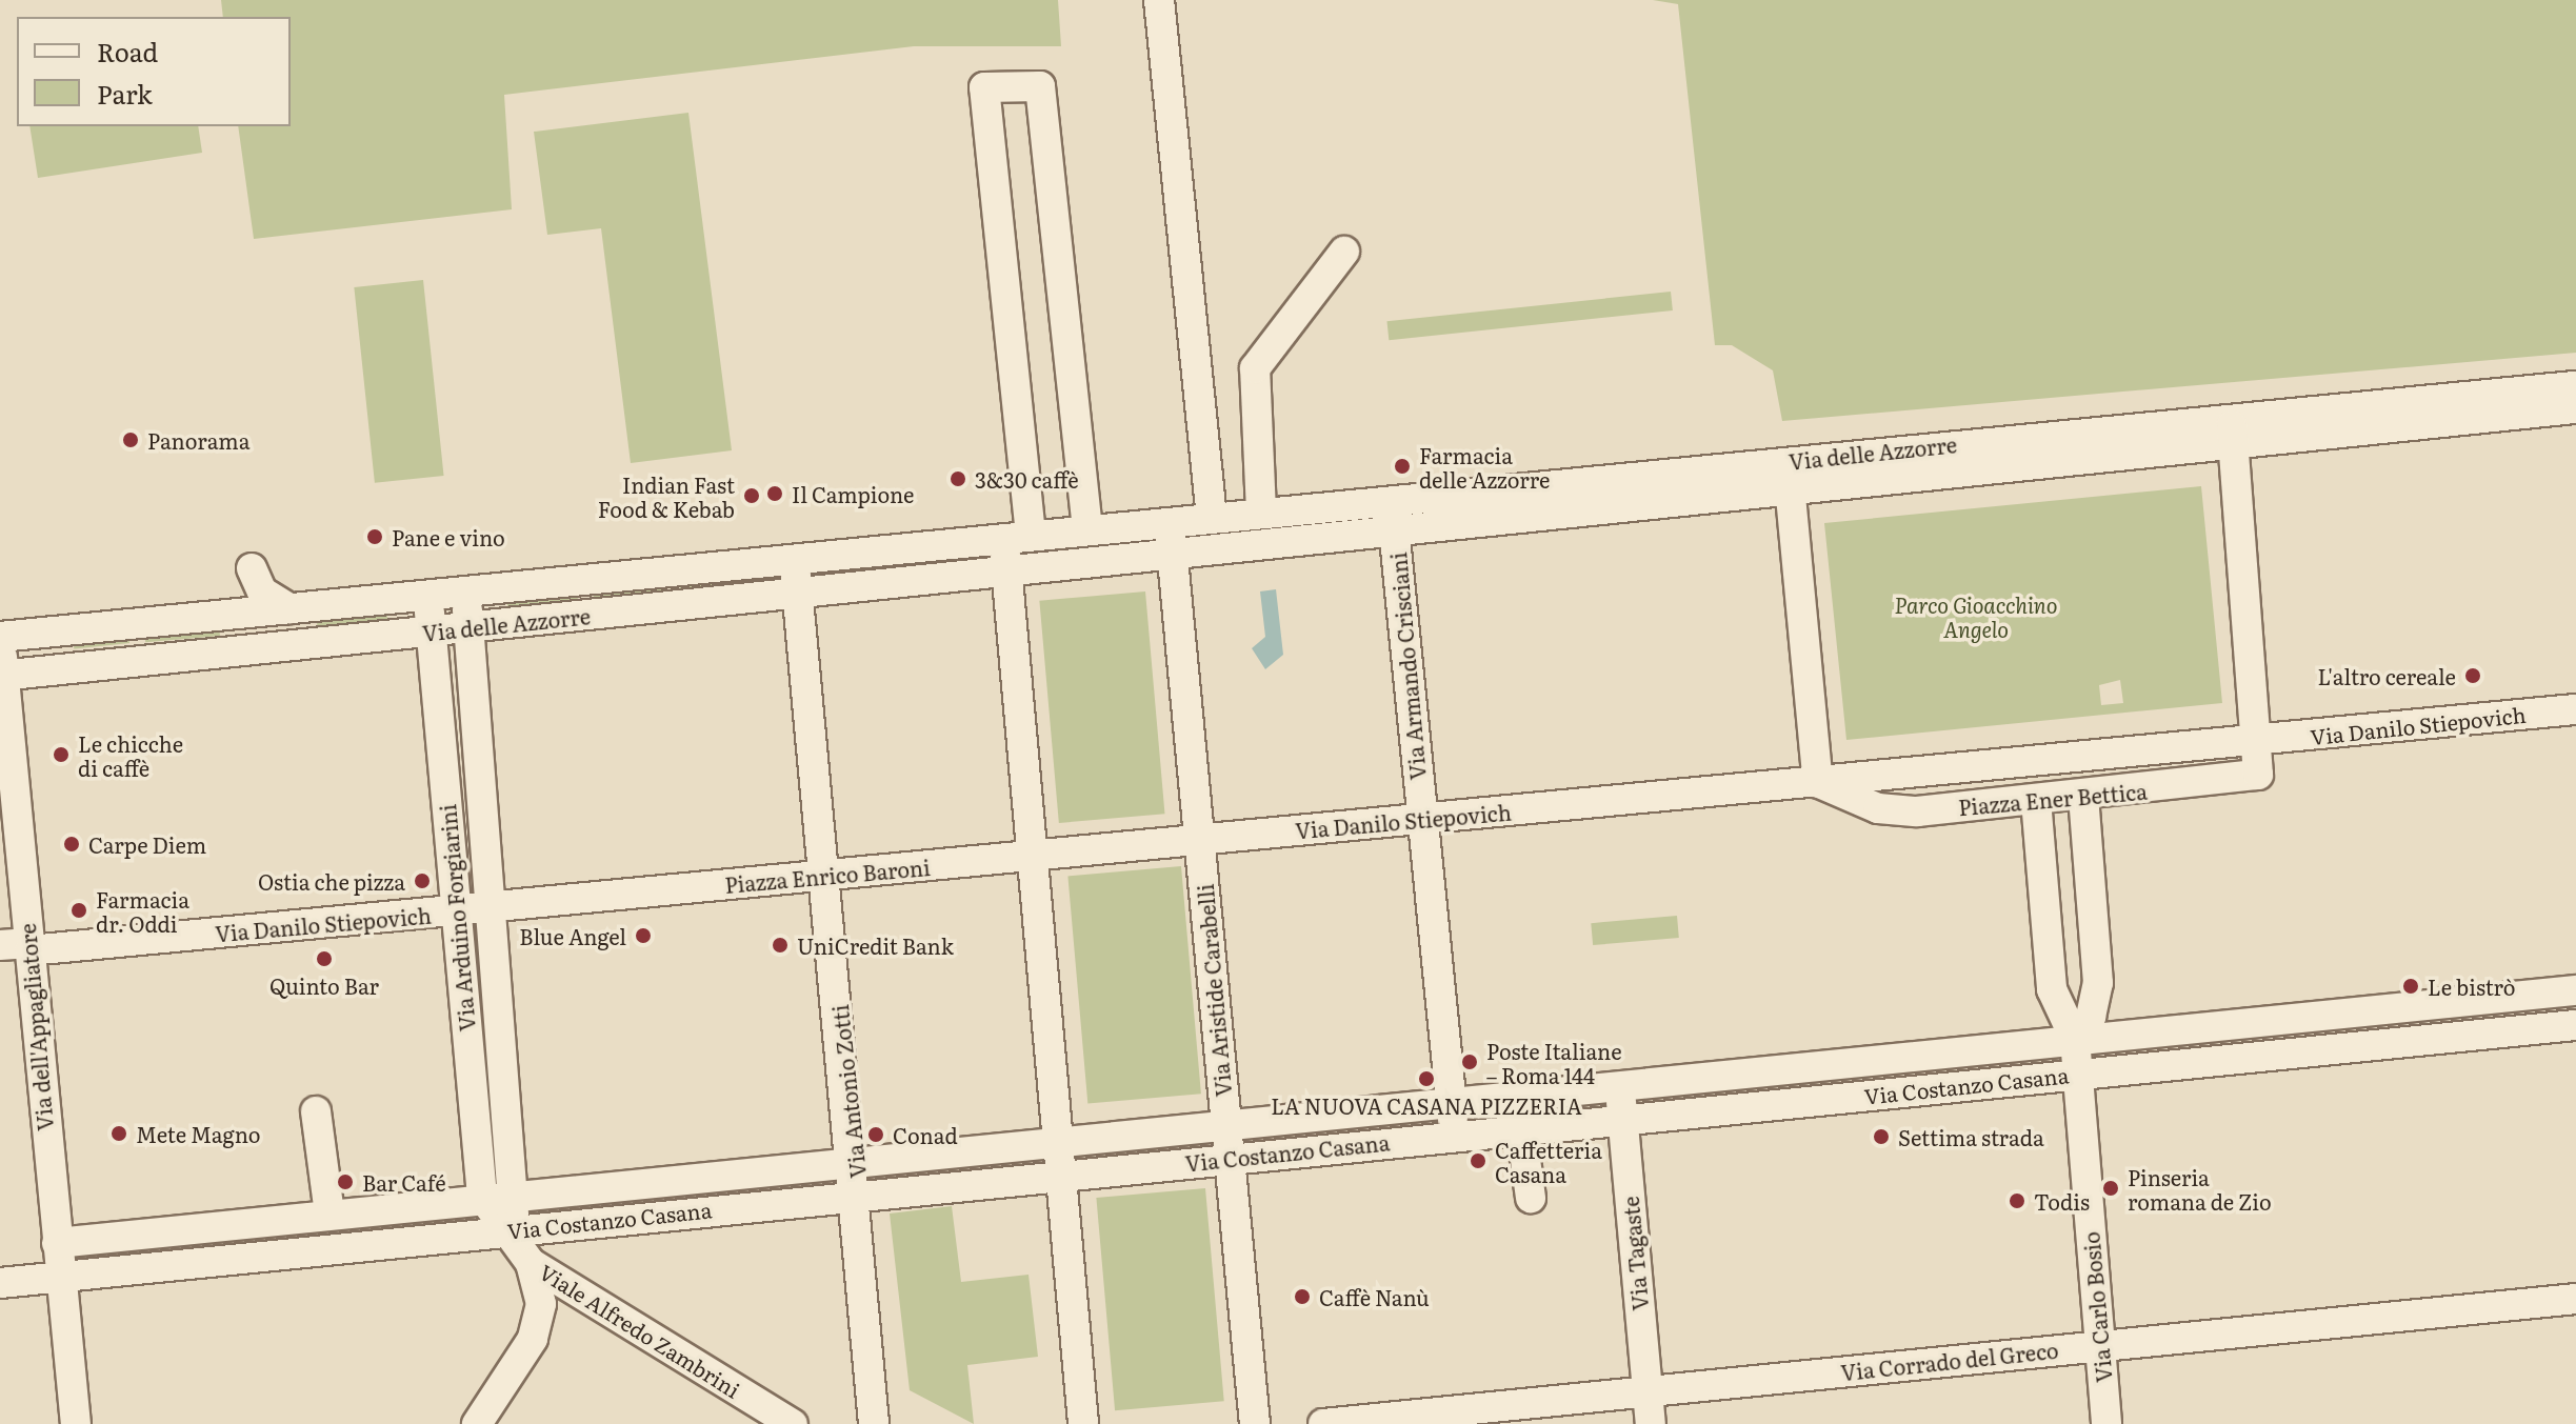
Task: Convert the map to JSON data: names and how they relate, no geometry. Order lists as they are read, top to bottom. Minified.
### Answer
{"streets":{"street":["Via delle Azzorre","Via Armando Crisciani","Via Danilo Stiepovich","Piazza Ener Bettica","Piazza Enrico Baroni","Via Arduino Forgiarini","Via Aristide Carabelli","Via dell'Appagliatore","Via Costanzo Casana","Via Antonio Zotti","Via Tagaste","Via Carlo Bosio","Viale Alfredo Zambrini","Via Corrado del Greco"]},"crossings":[["Via delle Azzorre","Via Armando Crisciani"],["Via delle Azzorre","Piazza Ener Bettica"],["Via delle Azzorre","Via Arduino Forgiarini"],["Via delle Azzorre","Via Aristide Carabelli"],["Via delle Azzorre","Via dell'Appagliatore"],["Via delle Azzorre","Via Antonio Zotti"],["Via Armando Crisciani","Via Danilo Stiepovich"],["Via Armando Crisciani","Via Costanzo Casana"],["Via Danilo Stiepovich","Piazza Ener Bettica"],["Via Danilo Stiepovich","Piazza Enrico Baroni"],["Via Danilo Stiepovich","Via Arduino Forgiarini"],["Via Danilo Stiepovich","Via Aristide Carabelli"],["Via Danilo Stiepovich","Via dell'Appagliatore"],["Piazza Ener Bettica","Via Carlo Bosio"],["Piazza Enrico Baroni","Via Antonio Zotti"],["Via Arduino Forgiarini","Via Costanzo Casana"],["Via Aristide Carabelli","Via Costanzo Casana"],["Via dell'Appagliatore","Via Costanzo Casana"],["Via Costanzo Casana","Via Antonio Zotti"],["Via Costanzo Casana","Via Tagaste"],["Via Costanzo Casana","Via Carlo Bosio"],["Via Tagaste","Via Corrado del Greco"],["Via Carlo Bosio","Via Corrado del Greco"]],"parks":["Parco Gioacchino Angelo"],"places":["Panorama","Farmacia delle Azzorre","3&30 caffè","Il Campione","Indian Fast Food & Kebab","Pane e vino","L'altro cereale","Le chicche di caffè","Carpe Diem","Ostia che pizza","Farmacia dr. Oddi","Blue Angel","UniCredit Bank","Quinto Bar","Le bistrò","Poste Italiane – Roma 144","LA NUOVA CASANA PIZZERIA","Mete Magno","Conad","Settima strada","Caffetteria Casana","Bar Café","Pinseria romana de Zio","Todis","Caffè Nanù"],"legend":["Road","Park"]}
